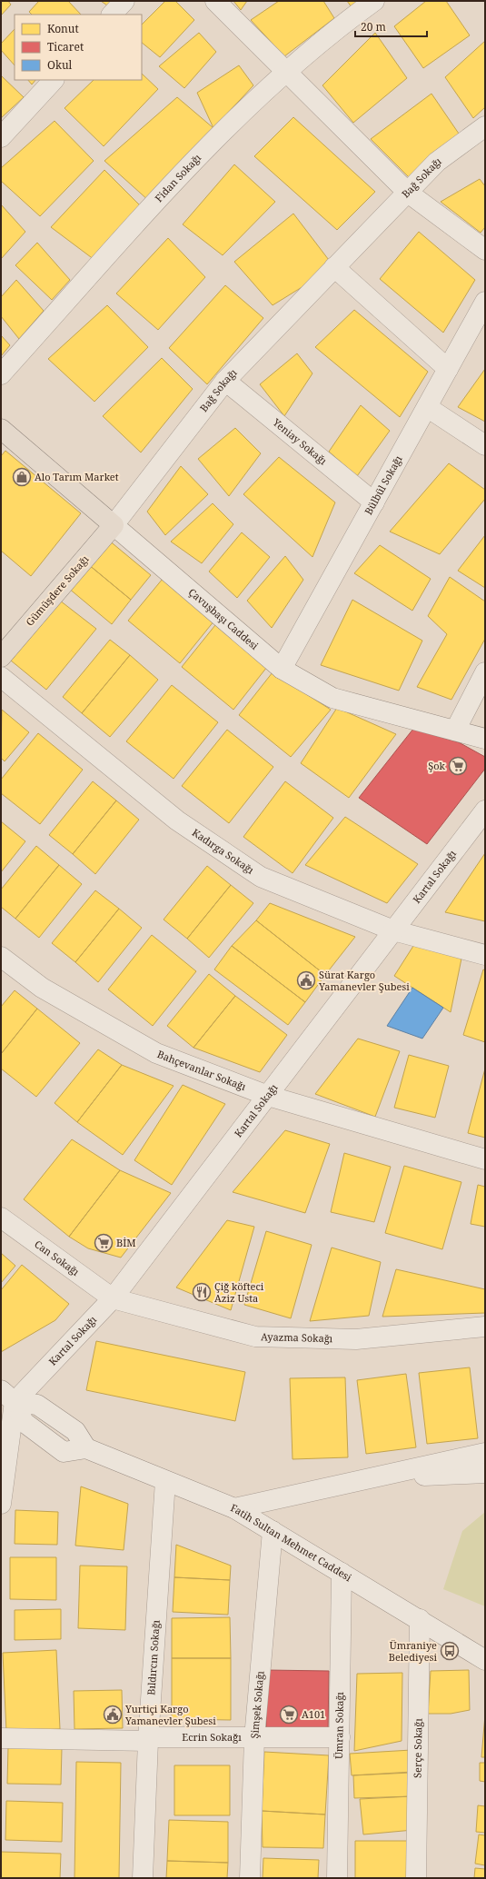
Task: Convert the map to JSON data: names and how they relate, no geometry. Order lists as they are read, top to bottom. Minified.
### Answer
{"streets":{"main road":["Gümüşdere Sokağı","Çavuşbaşı Caddesi"],"street":["Fidan Sokağı","Bağ Sokağı","Yeniay Sokağı","Bülbül Sokağı","Kadırga Sokağı","Kartal Sokağı","Bahçevanlar Sokağı","Can Sokağı","Ayazma Sokağı","Fatih Sultan Mehmet Caddesi","Bıldırcın Sokağı","Şimşek Sokağı","Ümran Sokağı","Ecrin Sokağı","Serçe Sokağı"]},"crossings":[["Bağ Sokağı","Yeniay Sokağı"],["Bağ Sokağı","Gümüşdere Sokağı"],["Bağ Sokağı","Çavuşbaşı Caddesi"],["Yeniay Sokağı","Bülbül Sokağı"],["Bülbül Sokağı","Çavuşbaşı Caddesi"],["Gümüşdere Sokağı","Çavuşbaşı Caddesi"],["Kadırga Sokağı","Kartal Sokağı"],["Kartal Sokağı","Bahçevanlar Sokağı"],["Kartal Sokağı","Can Sokağı"],["Kartal Sokağı","Ayazma Sokağı"],["Kartal Sokağı","Fatih Sultan Mehmet Caddesi"],["Can Sokağı","Ayazma Sokağı"],["Fatih Sultan Mehmet Caddesi","Bıldırcın Sokağı"],["Fatih Sultan Mehmet Caddesi","Şimşek Sokağı"],["Fatih Sultan Mehmet Caddesi","Ümran Sokağı"],["Fatih Sultan Mehmet Caddesi","Serçe Sokağı"],["Bıldırcın Sokağı","Ecrin Sokağı"],["Şimşek Sokağı","Ecrin Sokağı"],["Ümran Sokağı","Ecrin Sokağı"]],"places":{"shop":["Alo Tarım Market"],"supermarket":["Şok","BİM","A101"],"public building":["Sürat Kargo Yamanevler Şubesi","Yurtiçi Kargo Yamanevler Şubesi"],"restaurant":["Çiğ köfteci Aziz Usta"],"bus stop":["Ümraniye Belediyesi"]},"legend":["Konut","Ticaret","Okul"],"scale_bar":"20 m"}
